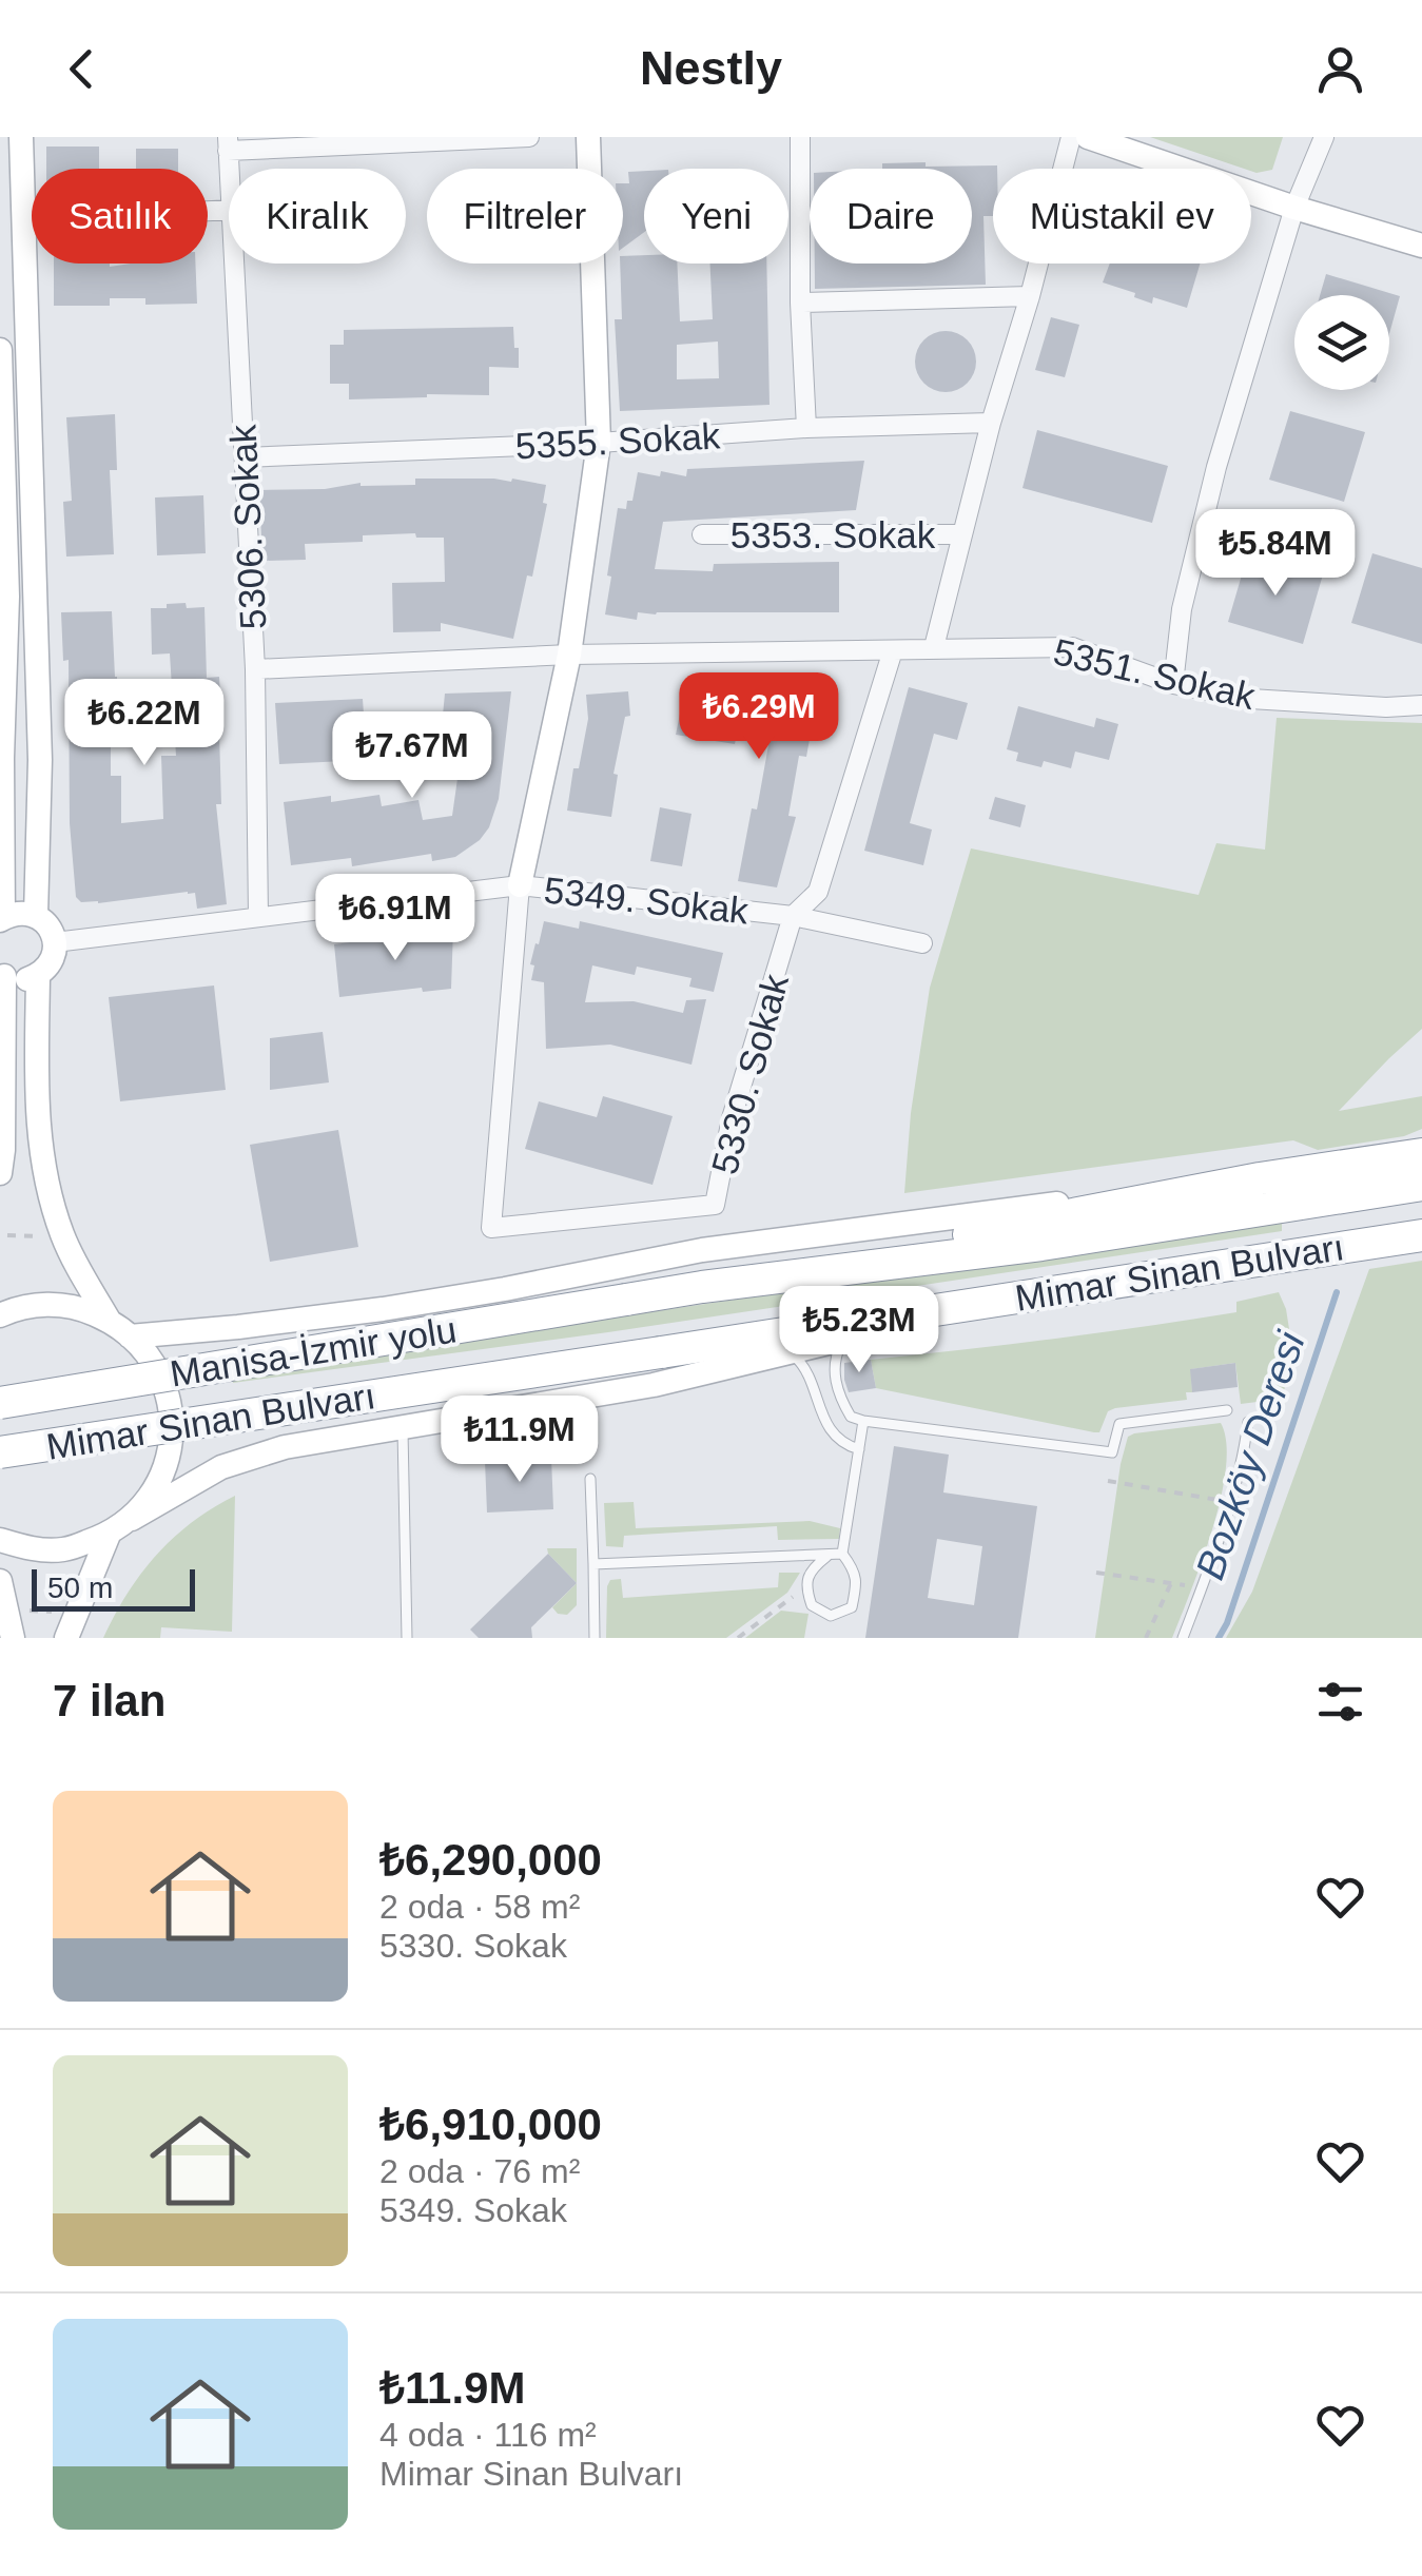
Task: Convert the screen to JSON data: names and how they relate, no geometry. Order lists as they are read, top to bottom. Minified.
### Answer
{"streets":{"highway":["Mimar Sinan Bulvarı","Manisa-İzmir yolu"],"street":["5355. Sokak","5306. Sokak","5353. Sokak","5351. Sokak","5349. Sokak","5330. Sokak"]},"crossings":[["5355. Sokak","5306. Sokak"],["5306. Sokak","5351. Sokak"],["5306. Sokak","5349. Sokak"],["5351. Sokak","5330. Sokak"],["5349. Sokak","5330. Sokak"],["Mimar Sinan Bulvarı","Manisa-İzmir yolu"]],"water":["Bozköy Deresi"],"scale_bar":"50 m","page":{"header":"Nestly","chip":["Satılık","Kiralık","Filtreler","Yeni","Daire","Müstakil ev"],"price":["₺5.84M","₺6.29M","₺6.22M","₺7.67M","₺6.91M","₺5.23M","₺11.9M"],"scale":"50 m","heading":"7 ilan","list":[{"name":"₺6,290,000","note":"2 oda · 58 m² · 5330. Sokak"},{"name":"₺6,910,000","note":"2 oda · 76 m² · 5349. Sokak"},{"name":"₺11.9M","note":"4 oda · 116 m² · Mimar Sinan Bulvarı"}]}}
